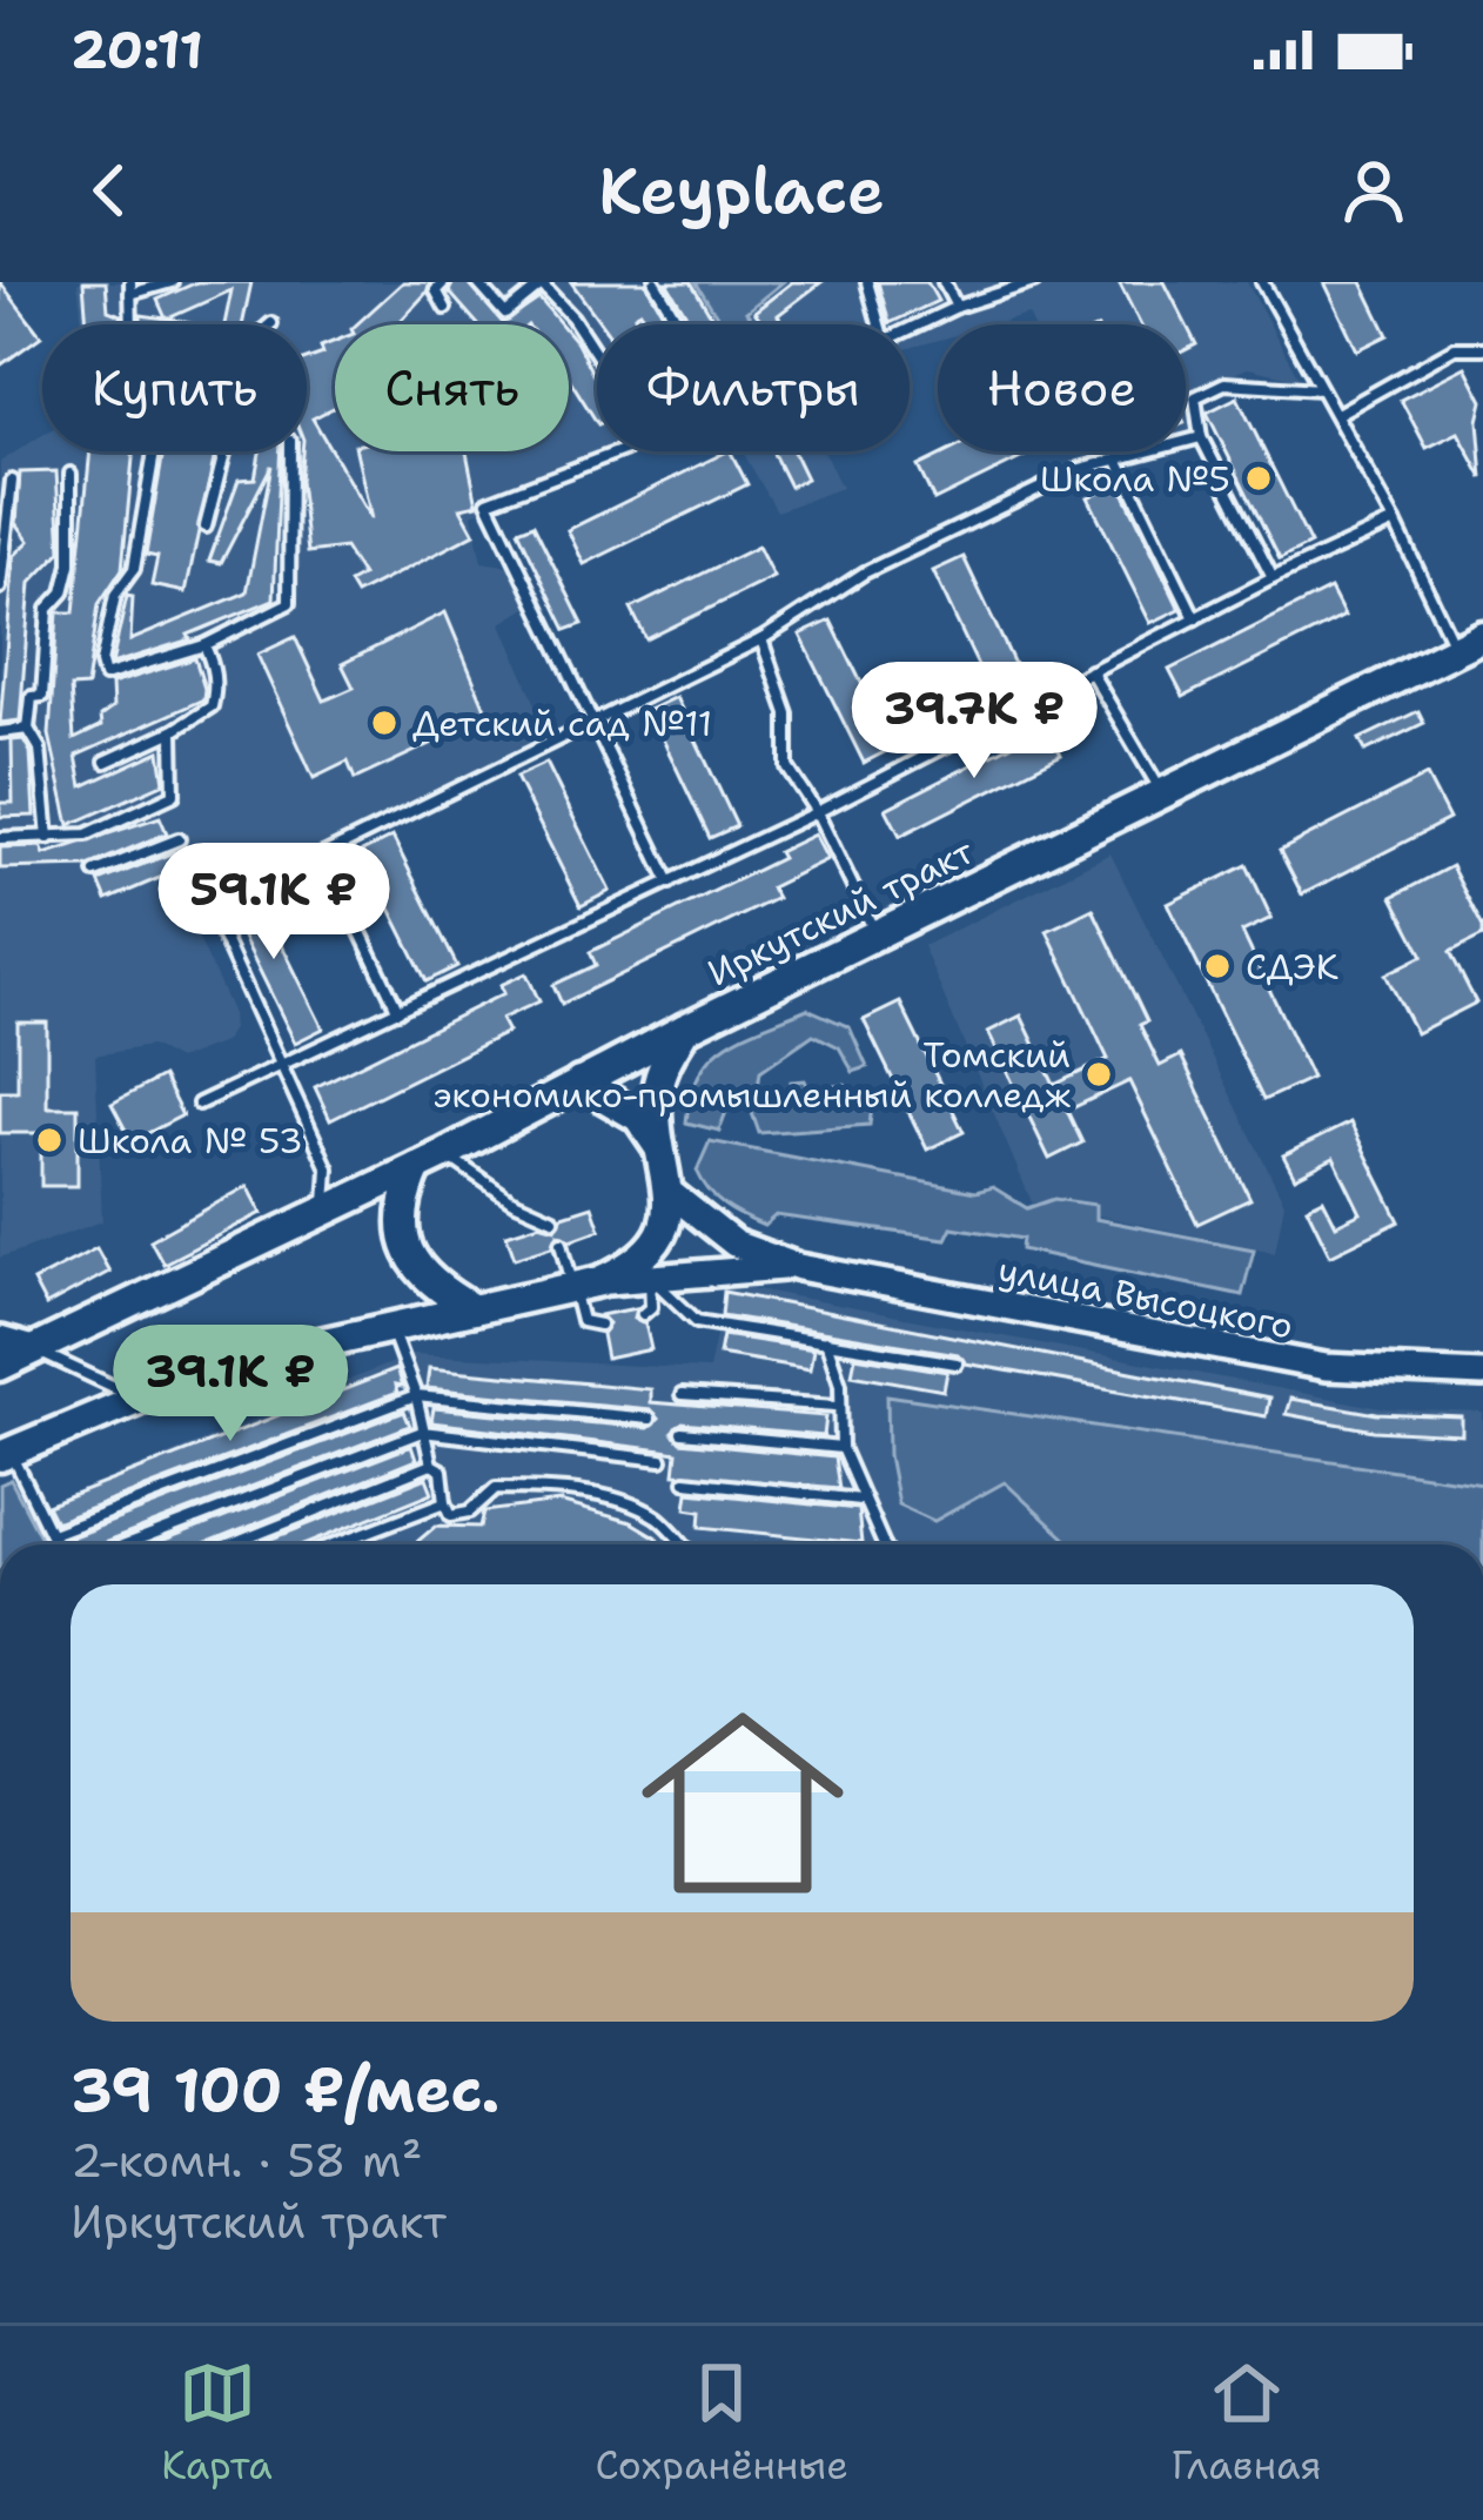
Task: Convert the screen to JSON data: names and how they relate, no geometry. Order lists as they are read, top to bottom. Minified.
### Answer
{"streets":{"main road":["Иркутский тракт","улица Высоцкого"]},"crossings":[["Иркутский тракт","улица Высоцкого"]],"places":["Школа №5","Детский сад №11","СДЭК","Томский экономико-промышленный колледж","Школа № 53"],"page":{"status":"20:11","header":"Keyplace","chip":["Купить","Снять","Фильтры","Новое"],"price":["39.7K ₽","59.1K ₽","39.1K ₽"],"list":[{"name":"39 100 ₽/мес.","note":"2-комн. · 58 m² · Иркутский тракт"}],"tabs":["Карта","Сохранённые","Главная"]}}
